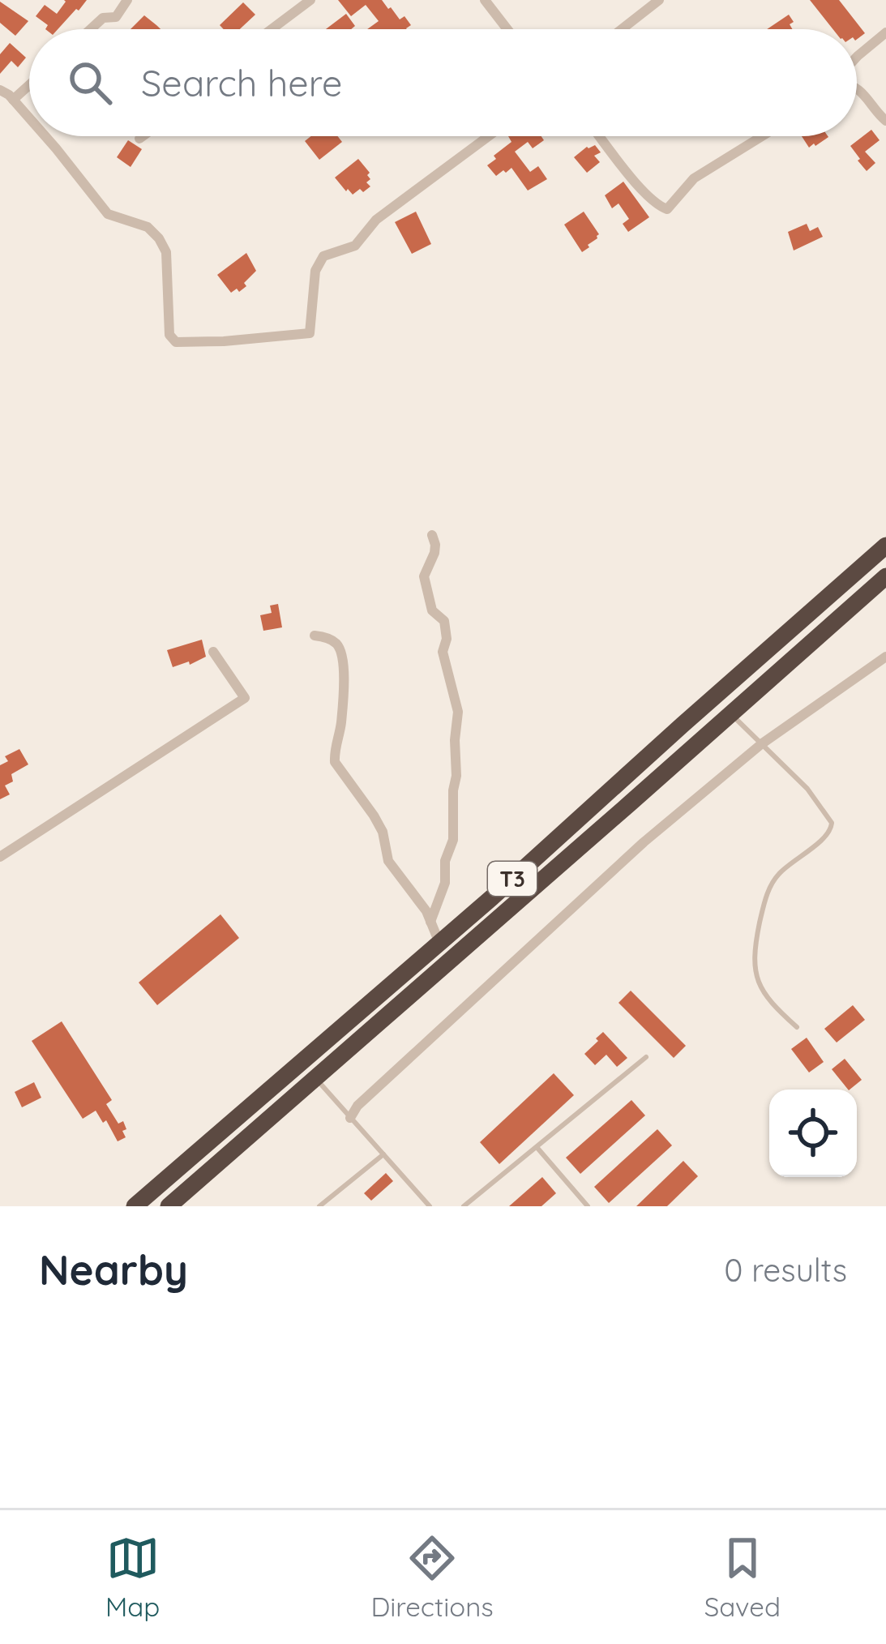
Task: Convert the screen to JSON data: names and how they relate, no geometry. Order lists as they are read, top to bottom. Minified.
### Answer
{"streets":{"highway":["T3"]},"page":{"search":"Search here","heading":["Nearby","0 results"],"nav":["Map","Directions","Saved"]}}
